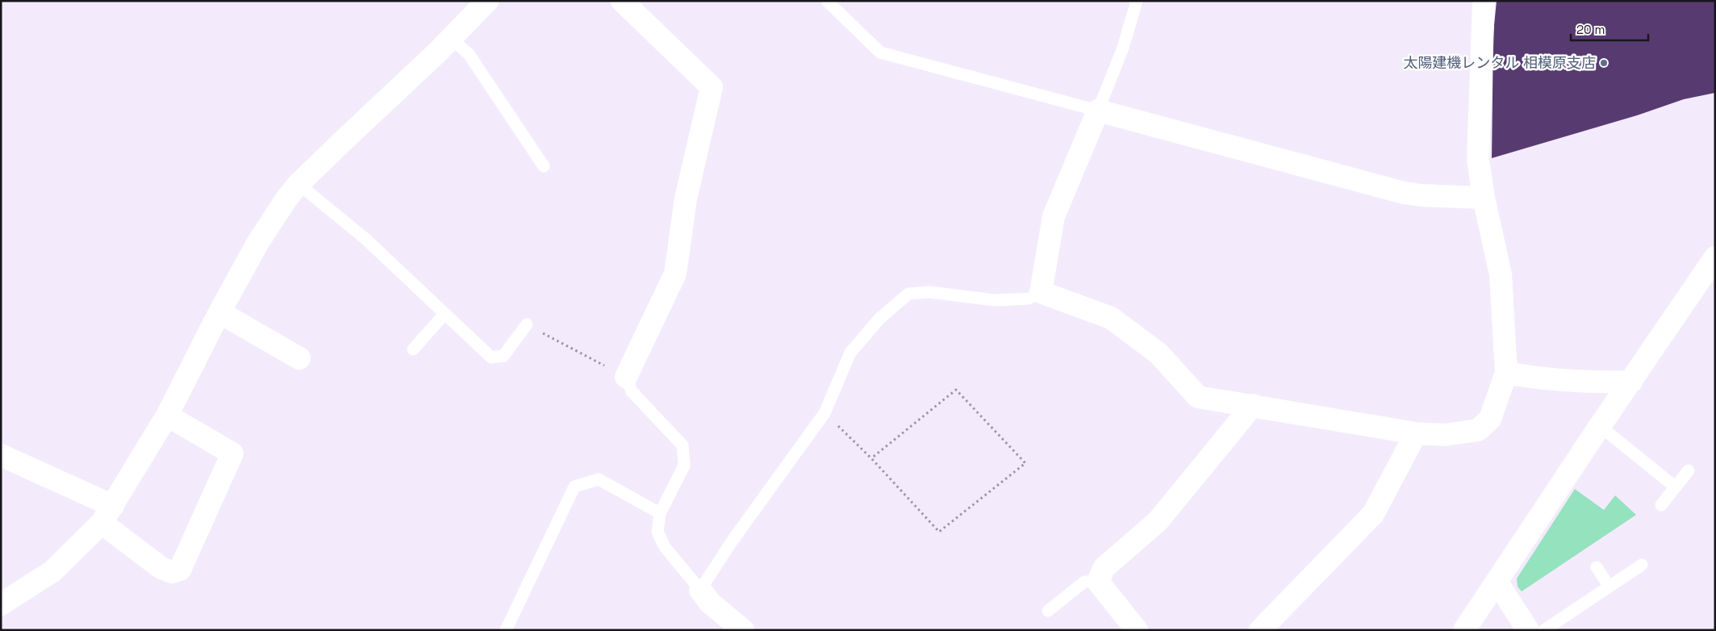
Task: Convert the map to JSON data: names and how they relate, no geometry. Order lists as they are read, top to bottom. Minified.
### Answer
{"places":["太陽建機レンタル 相模原支店"],"scale_bar":"20 m"}
